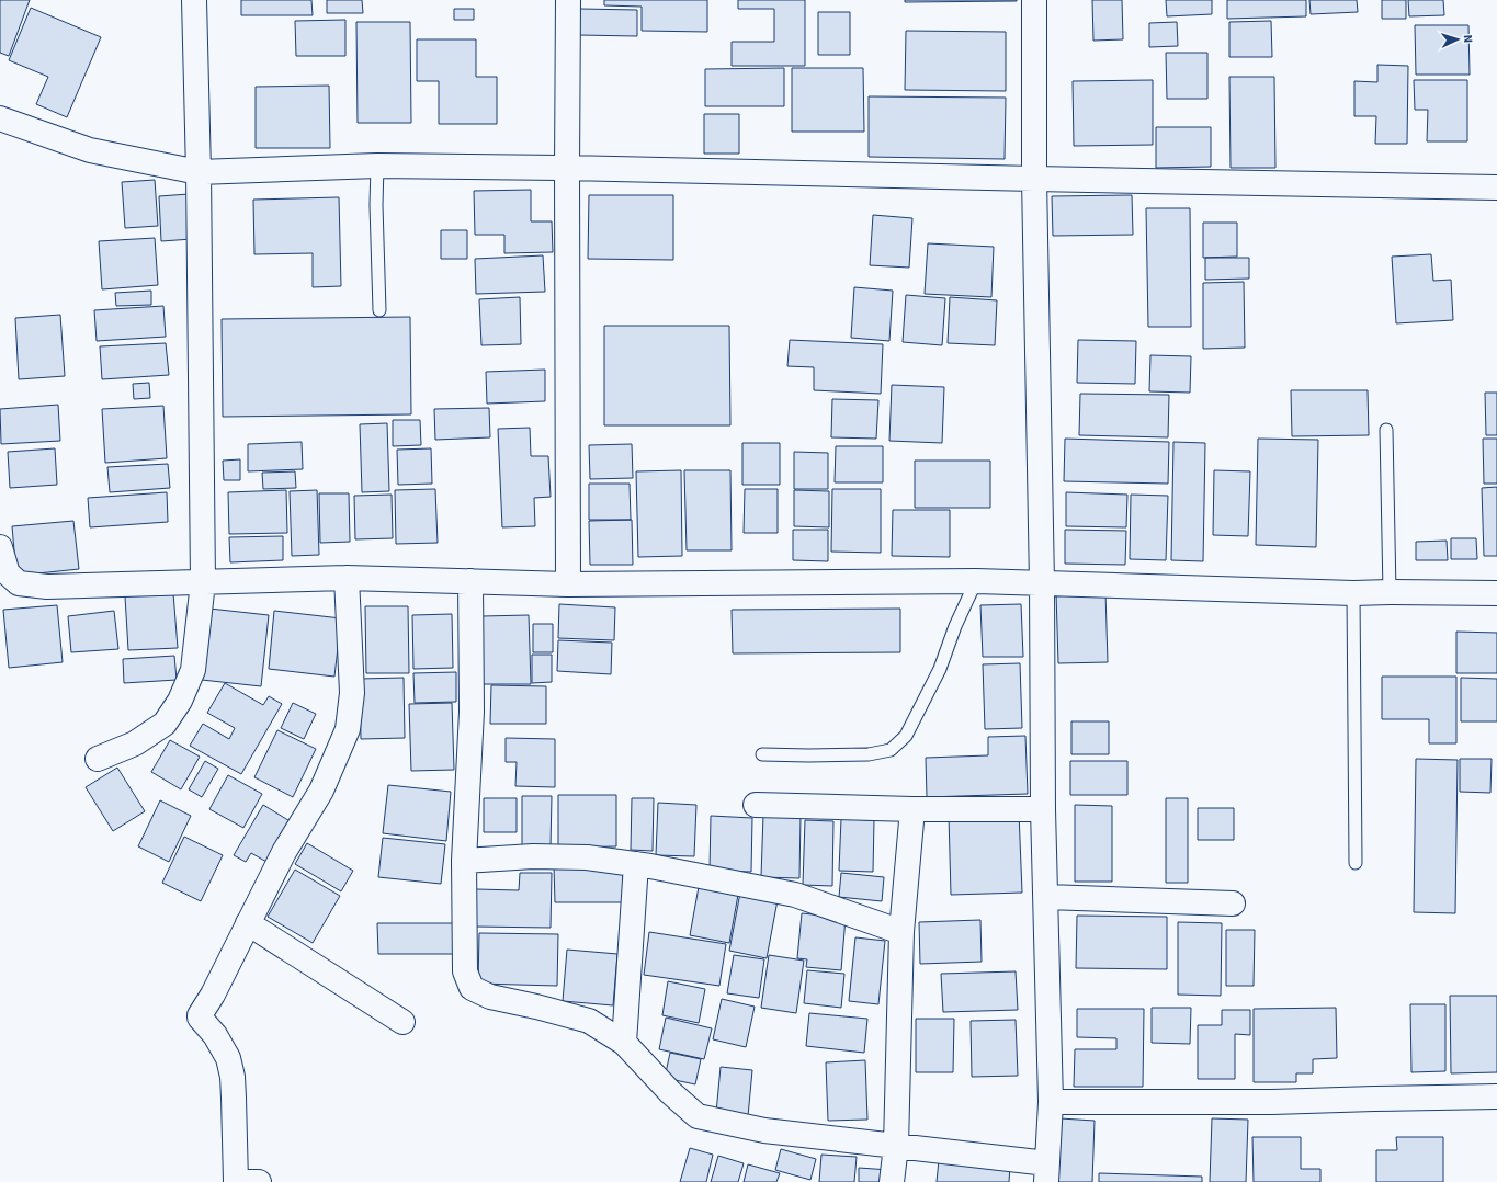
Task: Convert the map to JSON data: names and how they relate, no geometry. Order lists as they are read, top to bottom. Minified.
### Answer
{"north":"right"}
